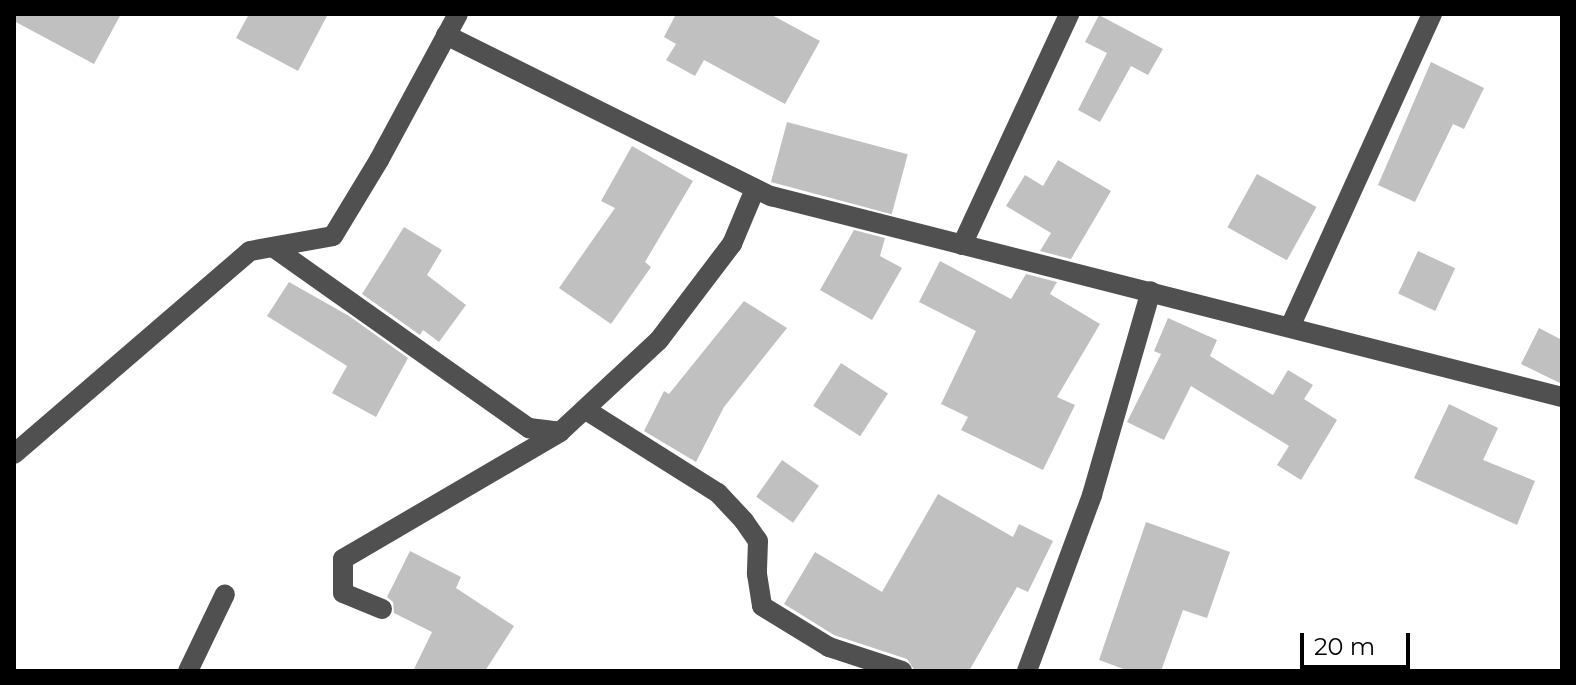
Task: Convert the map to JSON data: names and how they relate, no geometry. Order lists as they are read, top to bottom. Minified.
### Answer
{"scale_bar":"20 m"}
